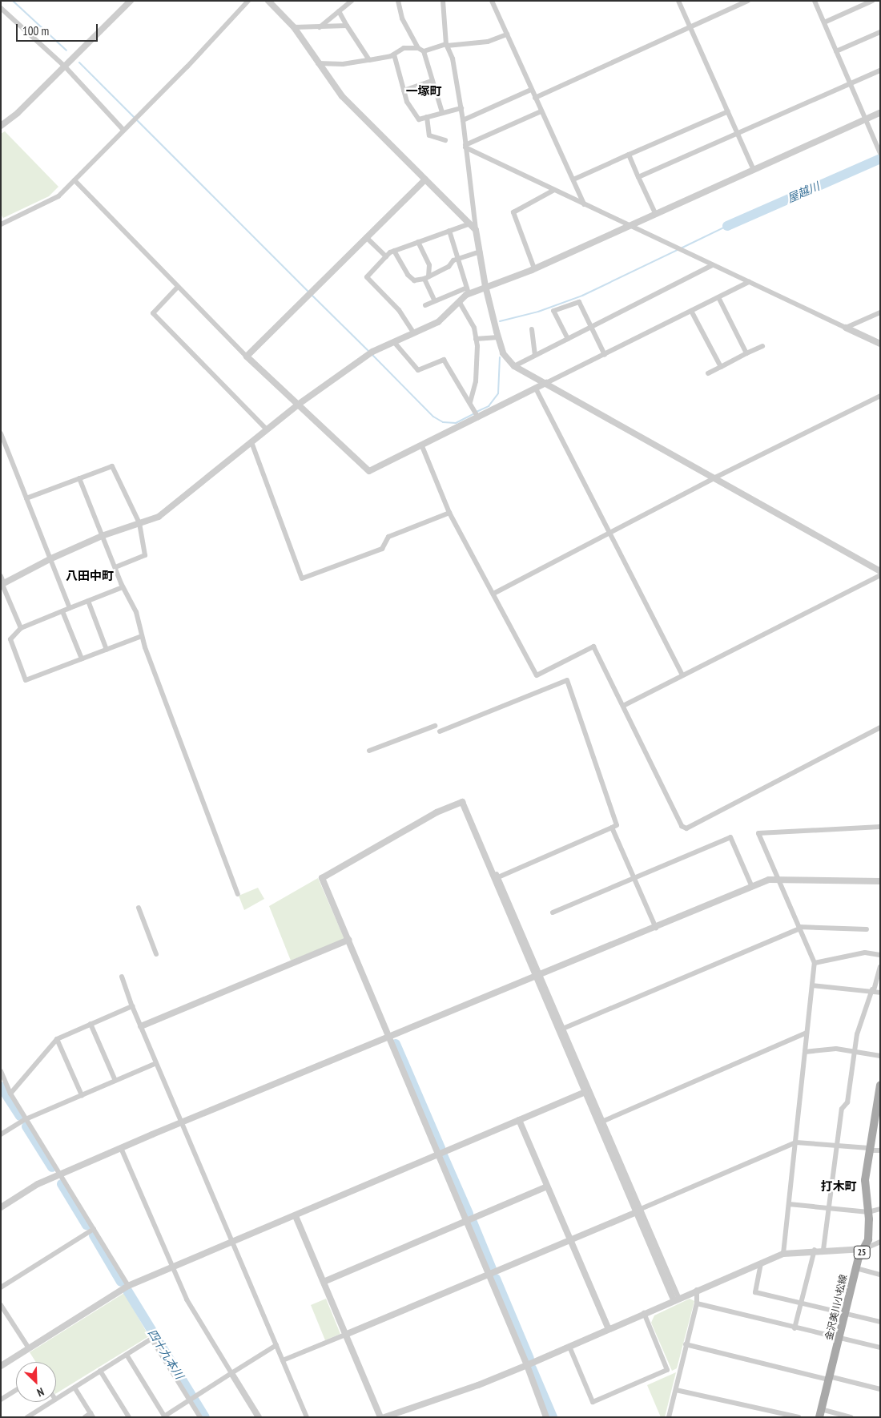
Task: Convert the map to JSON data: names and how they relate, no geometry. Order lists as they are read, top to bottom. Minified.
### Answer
{"streets":{"main road":["25","金沢美川小松線"]},"districts":["一塚町","八田中町","打木町"],"water":["屋越川","四十九本川"],"scale_bar":"100 m","north":"bottom right"}
